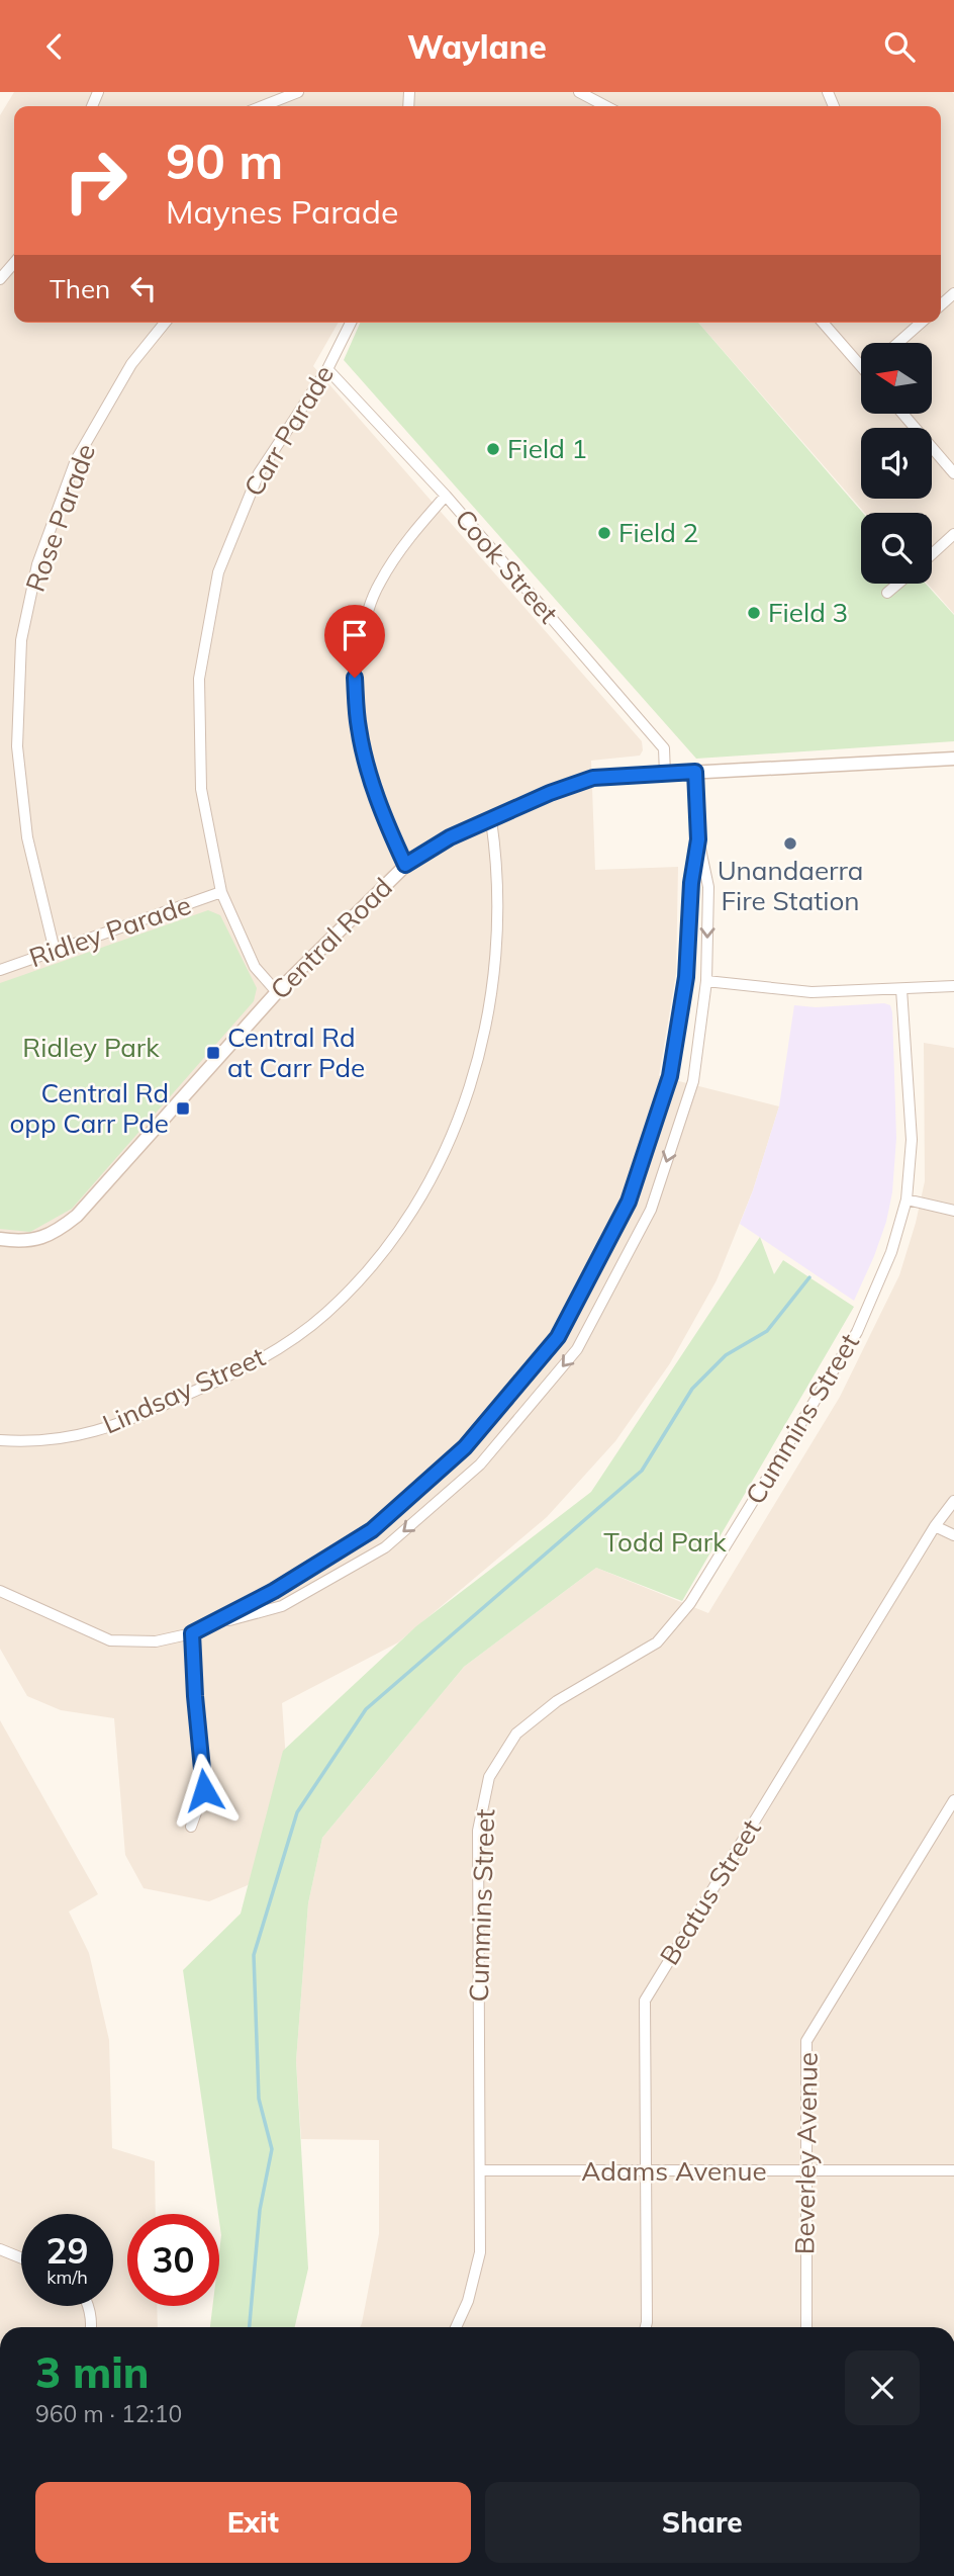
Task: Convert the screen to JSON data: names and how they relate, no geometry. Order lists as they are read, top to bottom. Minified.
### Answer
{"streets":{"main road":["Central Road"],"street":["Carr Parade","Rose Parade","Cook Street","Ridley Parade","Lindsay Street","Cummins Street","Beatus Street","Beverley Avenue","Adams Avenue"]},"crossings":[["Carr Parade","Cook Street"],["Carr Parade","Ridley Parade"],["Carr Parade","Central Road"],["Rose Parade","Ridley Parade"],["Cook Street","Central Road"],["Central Road","Lindsay Street"],["Cummins Street","Adams Avenue"],["Beatus Street","Adams Avenue"],["Beverley Avenue","Adams Avenue"]],"parks":["Ridley Park","Todd Park"],"places":{"other":["Field 1","Field 2","Field 3","Unandaerra Fire Station"],"transit":["Central Rd at Carr Pde","Central Rd opp Carr Pde"]},"north":"left","page":{"header":"Waylane","turn":["90 m","Maynes Parade"],"then":"Then","speed":"29 km/h","limit":"30","heading":["3 min","960 m · 12:10"],"buttons":["Exit","Share"]}}
